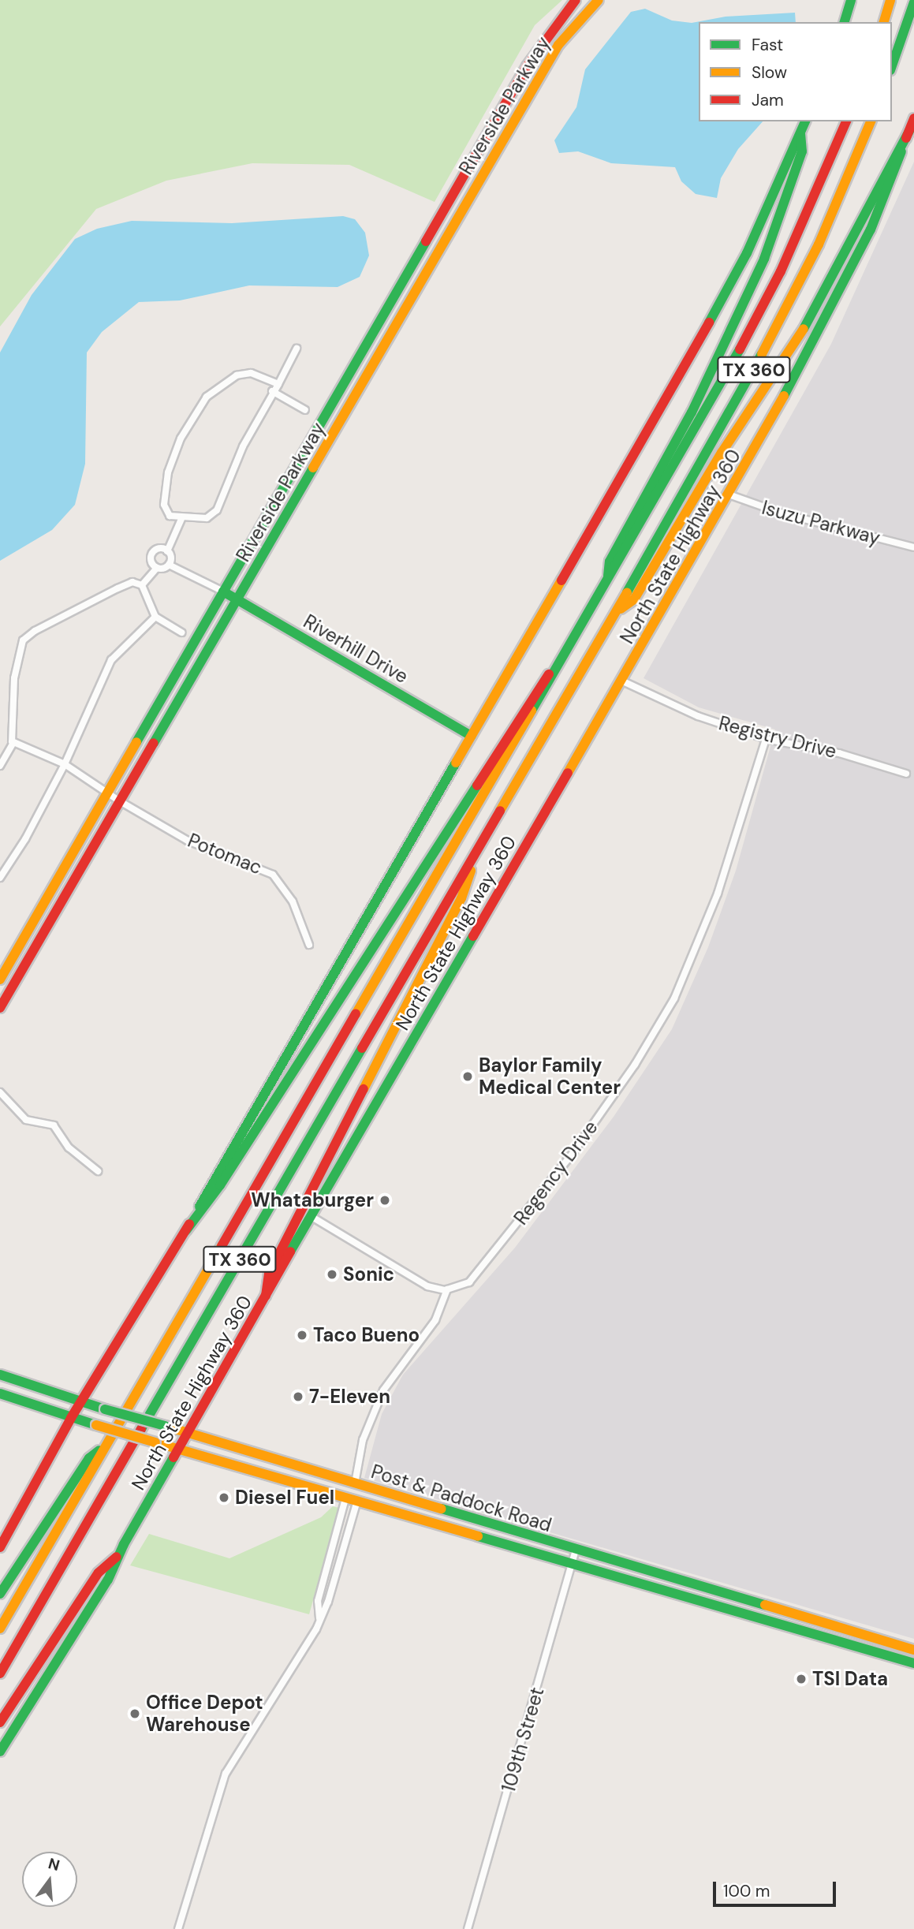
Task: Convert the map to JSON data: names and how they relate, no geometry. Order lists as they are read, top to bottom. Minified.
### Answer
{"streets":{"main road":["Riverside Parkway","TX 360","North State Highway 360","Riverhill Drive","Post & Paddock Road"],"street":["Isuzu Parkway","Registry Drive","Potomac","Regency Drive","109th Street"]},"crossings":[["Riverside Parkway","Riverhill Drive"],["Riverside Parkway","Potomac"],["Isuzu Parkway","North State Highway 360"],["North State Highway 360","Registry Drive"],["North State Highway 360","Post & Paddock Road"],["Registry Drive","Regency Drive"],["Post & Paddock Road","109th Street"]],"places":["Baylor Family Medical Center","Whataburger","Sonic","Taco Bueno","7-Eleven","Diesel Fuel","TSI Data","Office Depot Warehouse"],"legend":["Fast","Slow","Jam"],"scale_bar":"100 m","north":"top"}
